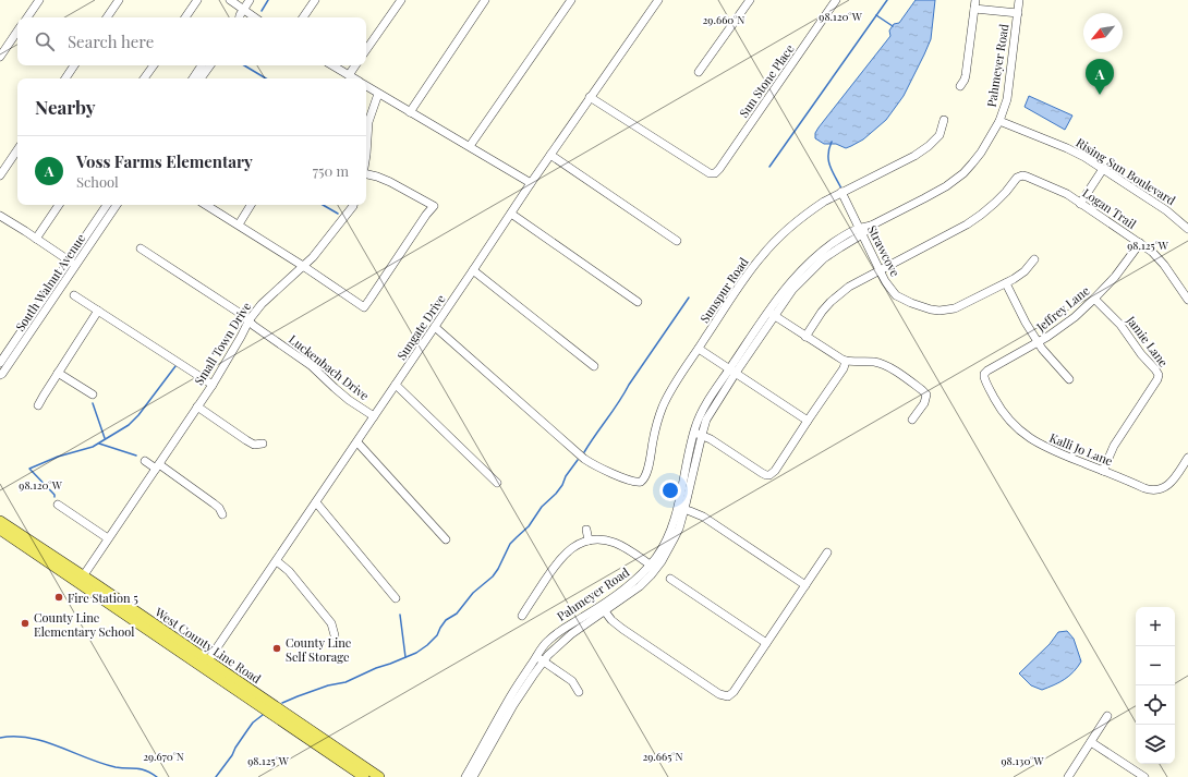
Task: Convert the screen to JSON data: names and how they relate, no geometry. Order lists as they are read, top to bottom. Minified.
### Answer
{"streets":{"main road":["West County Line Road"],"street":["Pahmeyer Road","Sun Stone Place","Rising Sun Boulevard","Logan Trail","Strawcove","South Walnut Avenue","Sunspur Road","Jeffrey Lane","Sungate Drive","Jamie Lane","Small Town Drive","Luckenbach Drive","Kalli Jo Lane"]},"crossings":[["Pahmeyer Road","Rising Sun Boulevard"],["Pahmeyer Road","Strawcove"],["Sun Stone Place","Sungate Drive"],["Logan Trail","Strawcove"],["Logan Trail","Jeffrey Lane"],["Strawcove","Sunspur Road"],["Sunspur Road","Sungate Drive"],["Jeffrey Lane","Jamie Lane"],["Jeffrey Lane","Kalli Jo Lane"],["Sungate Drive","Luckenbach Drive"],["Sungate Drive","West County Line Road"],["Jamie Lane","Kalli Jo Lane"],["Small Town Drive","Luckenbach Drive"],["Small Town Drive","West County Line Road"]],"places":["Fire Station 5","County Line Elementary School","County Line Self Storage"],"north":"bottom left","page":{"search":"Search here","pins":"A","heading":"Nearby","list":[{"mark":"A","name":"Voss Farms Elementary","note":"School","value":"750 m"}],"map_buttons":["+","−"]},"coordinates":["98.120°W","29.660°N","98.125°W","29.670°N","29.665°N","98.130°W"]}
